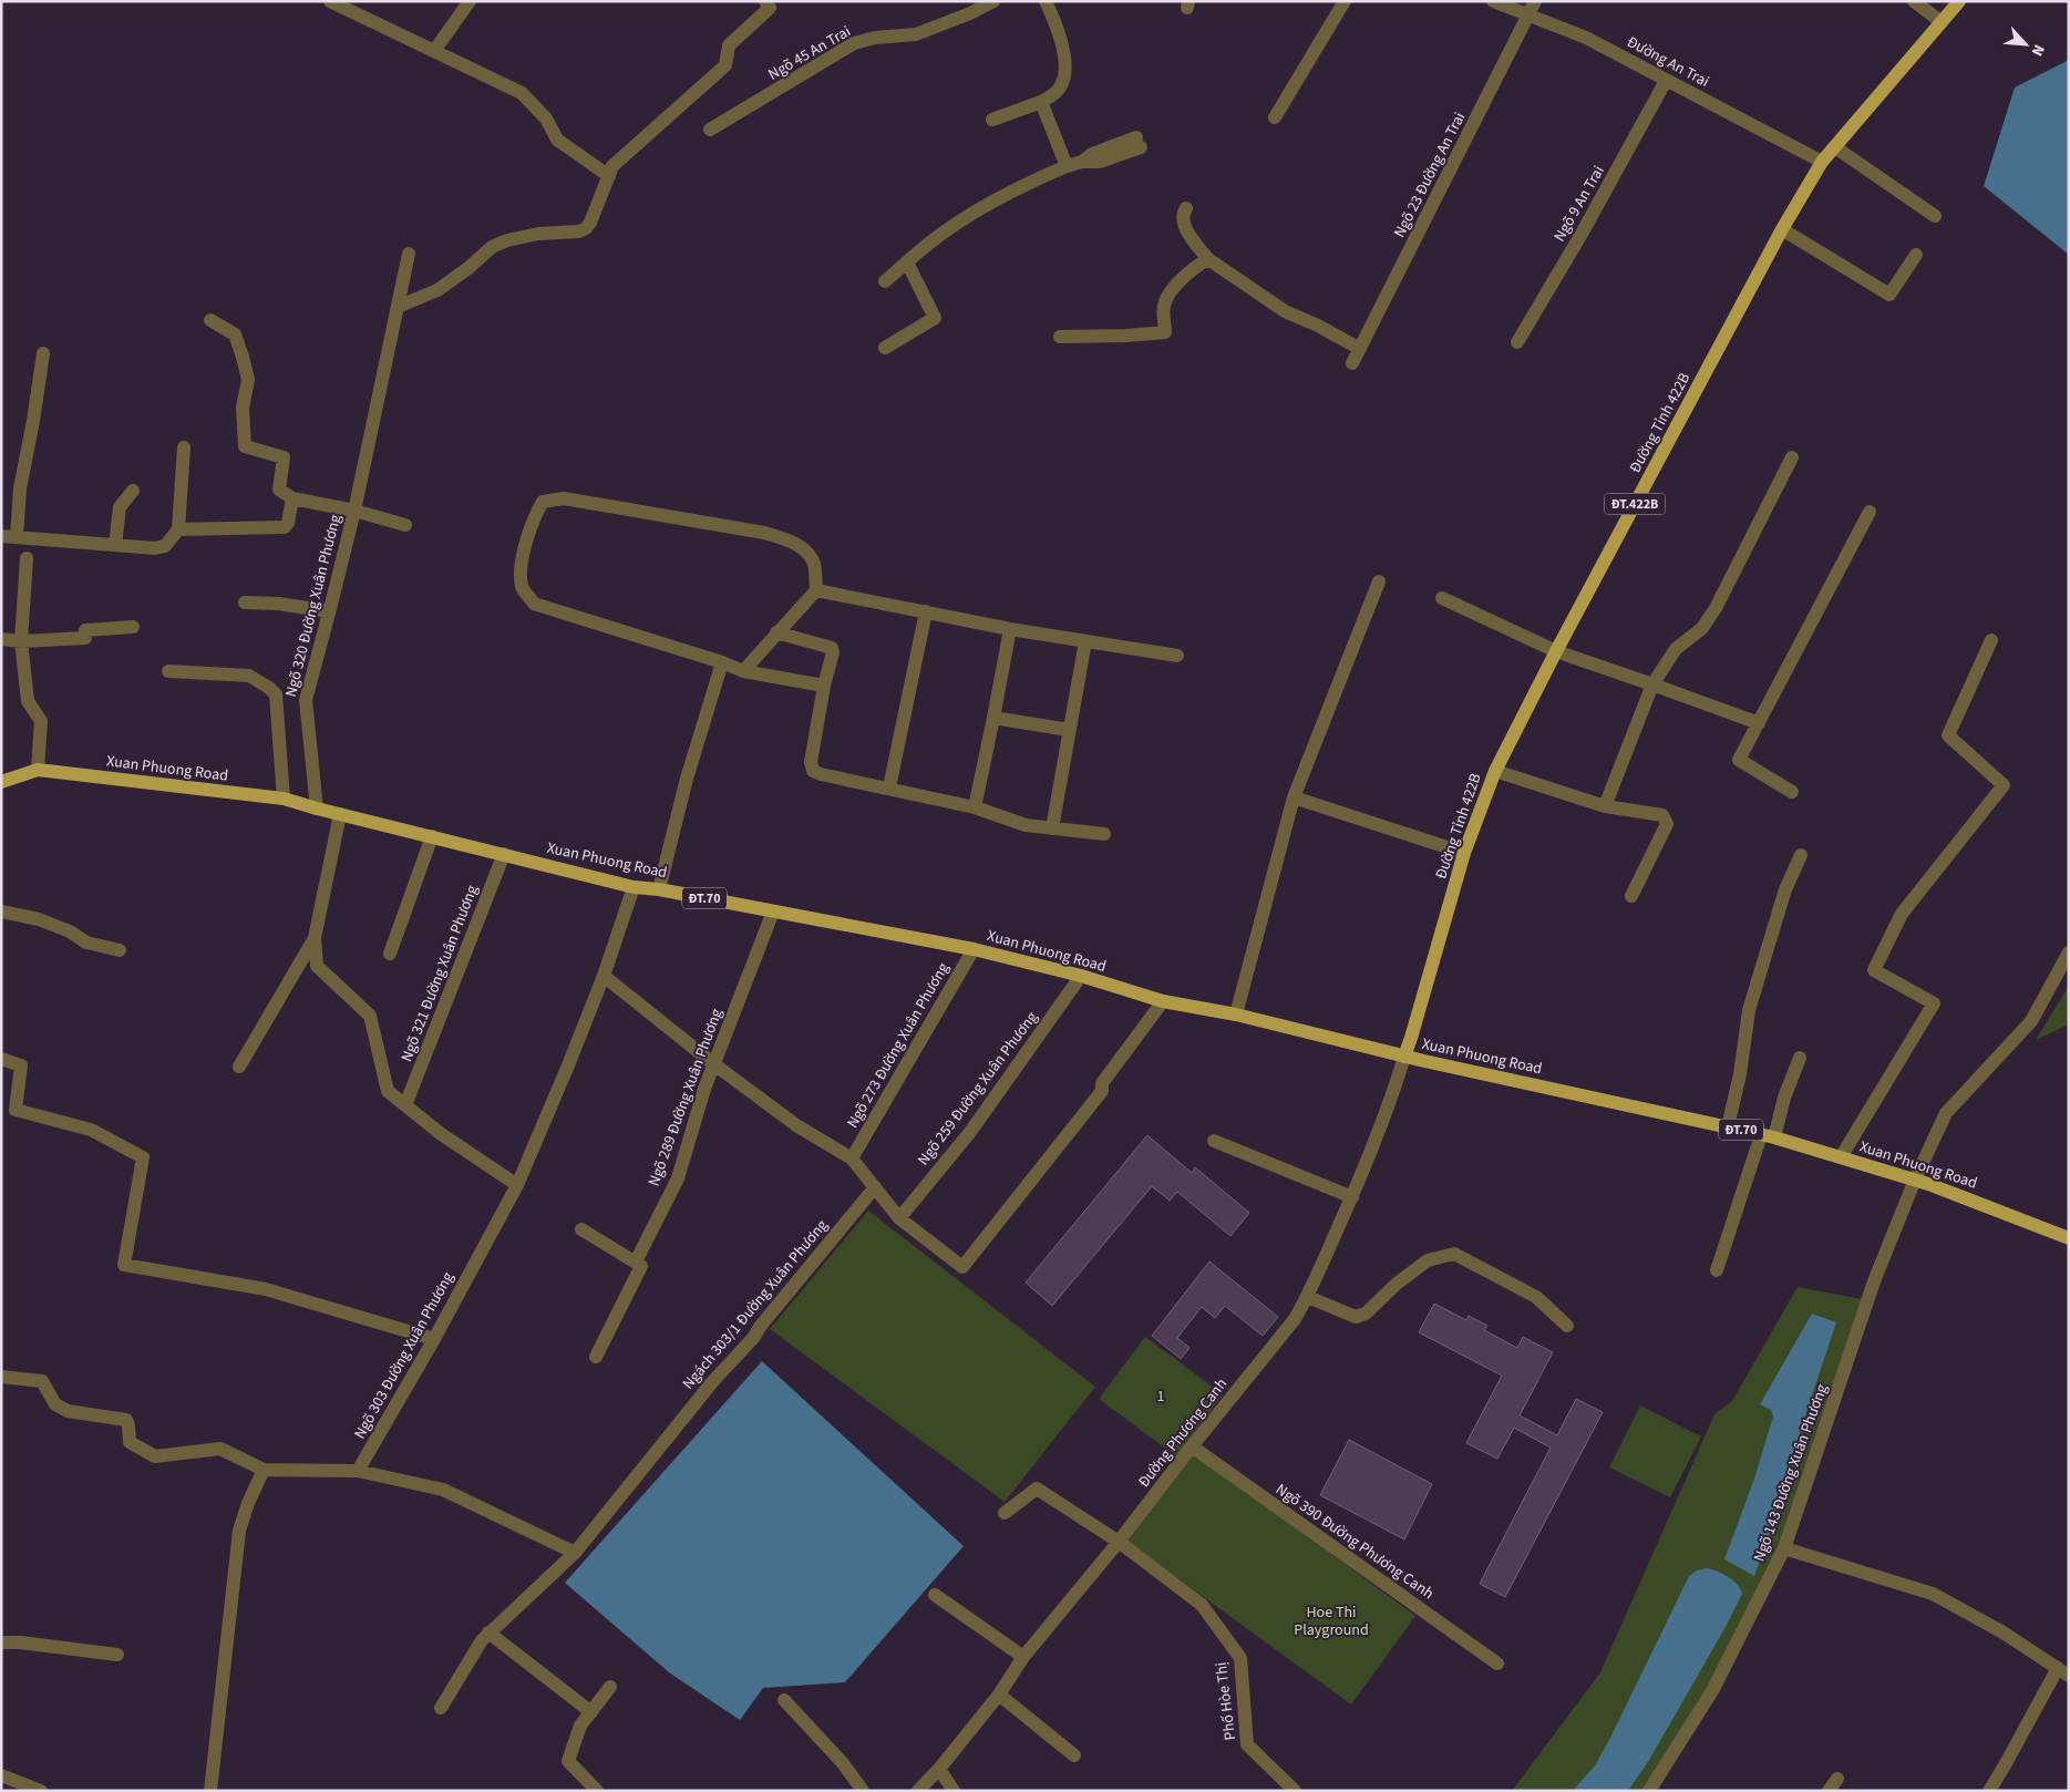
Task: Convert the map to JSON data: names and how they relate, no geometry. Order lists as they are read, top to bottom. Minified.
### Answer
{"streets":{"main road":["Đường Tỉnh 422B","ĐT.422B","Xuan Phuong Road","ĐT.70"],"street":["Ngõ 45 An Trai","Đường An Trai","Ngõ 23 Đường An Trai","Ngõ 9 An Trai","Ngõ 320 Đường Xuân Phương","Ngõ 321 Đường Xuân Phương","Ngõ 273 Đường Xuân Phương","Ngõ 259 Đường Xuân Phương","Ngõ 289 Đường Xuân Phương","Ngách 303/1 Đường Xuân Phương","Ngõ 303 Đường Xuân Phương","Đường Phương Canh","Ngõ 143 Đường Xuân Phương","Ngõ 390 Đường Phương Canh","Phố Hòe Thị"]},"crossings":[["Đường An Trai","Ngõ 23 Đường An Trai"],["Đường An Trai","Ngõ 9 An Trai"],["Đường An Trai","Đường Tỉnh 422B"],["Đường Tỉnh 422B","Xuan Phuong Road"],["Đường Tỉnh 422B","Đường Phương Canh"],["Ngõ 320 Đường Xuân Phương","Xuan Phuong Road"],["Xuan Phuong Road","Ngõ 321 Đường Xuân Phương"],["Xuan Phuong Road","Ngõ 273 Đường Xuân Phương"],["Xuan Phuong Road","Ngõ 259 Đường Xuân Phương"],["Xuan Phuong Road","Ngõ 289 Đường Xuân Phương"],["Xuan Phuong Road","Ngõ 303 Đường Xuân Phương"],["Xuan Phuong Road","Đường Phương Canh"],["Xuan Phuong Road","Ngõ 143 Đường Xuân Phương"],["Đường Phương Canh","Ngõ 390 Đường Phương Canh"],["Đường Phương Canh","Phố Hòe Thị"]],"parks":["1","Hoe Thi Playground"],"north":"bottom right"}
